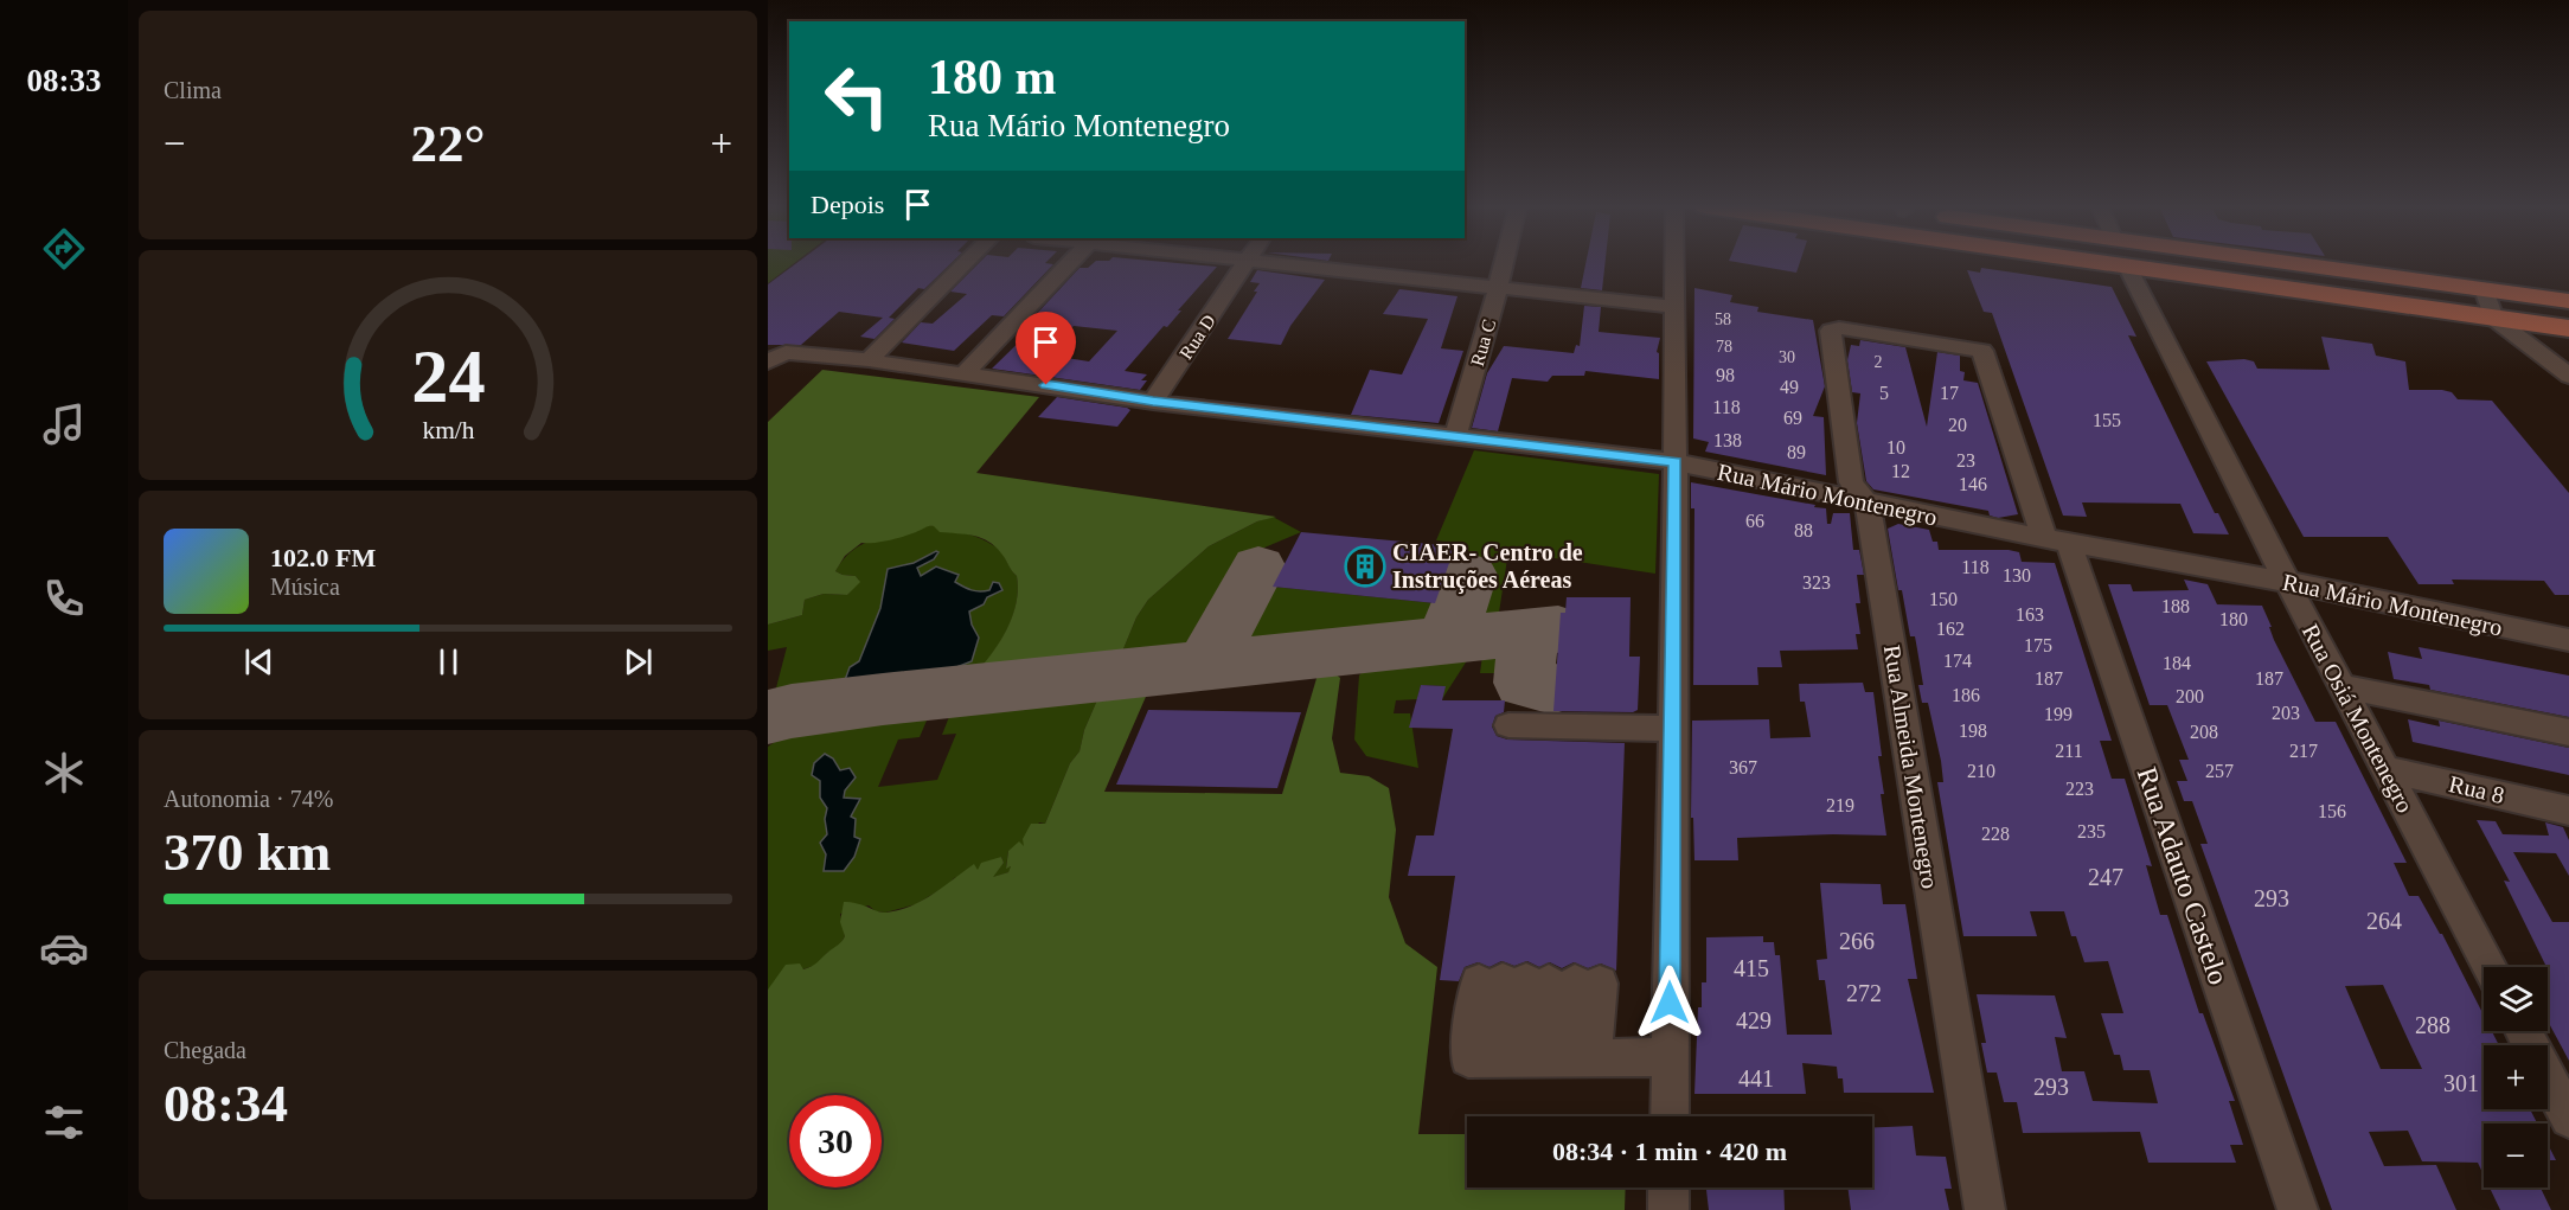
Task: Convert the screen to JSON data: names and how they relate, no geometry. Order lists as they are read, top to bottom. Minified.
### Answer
{"streets":{"street":["Rua D","Rua C","Rua Mário Montenegro","Rua Osiá Montenegro","Rua Almeida Montenegro","Rua 8","Rua Adauto Castelo"]},"crossings":[["Rua D","Rua Mário Montenegro"],["Rua C","Rua Mário Montenegro"],["Rua Mário Montenegro","Rua Osiá Montenegro"],["Rua Mário Montenegro","Rua Almeida Montenegro"],["Rua Mário Montenegro","Rua Adauto Castelo"],["Rua Osiá Montenegro","Rua 8"],["Rua Almeida Montenegro","Rua Adauto Castelo"]],"places":{"building":["CIAER- Centro de Instruções Aéreas"]},"house_numbers":["58","78","30","2","98","49","5","17","118","69","155","20","138","10","89","23","12","146","66","88","118","130","323","150","188","163","180","162","175","174","184","187","187","186","200","203","199","198","208","211","217","367","210","257","223","219","156","235","228","247","293","264","266","415","272","429","288","441","301","293"],"page":{"tabs":"08:33","tile":["Clima",["Autonomia · 74%","370 km"],["Chegada","08:34"]],"turn":["180 m","Rua Mário Montenegro"],"heat":["−","22°","+"],"then":"Depois","song":["102.0 FM","Música"],"map_buttons":["+","−"],"limit":"30","trip":"08:34 · 1 min · 420 m","gauge":["24","km/h"]}}
